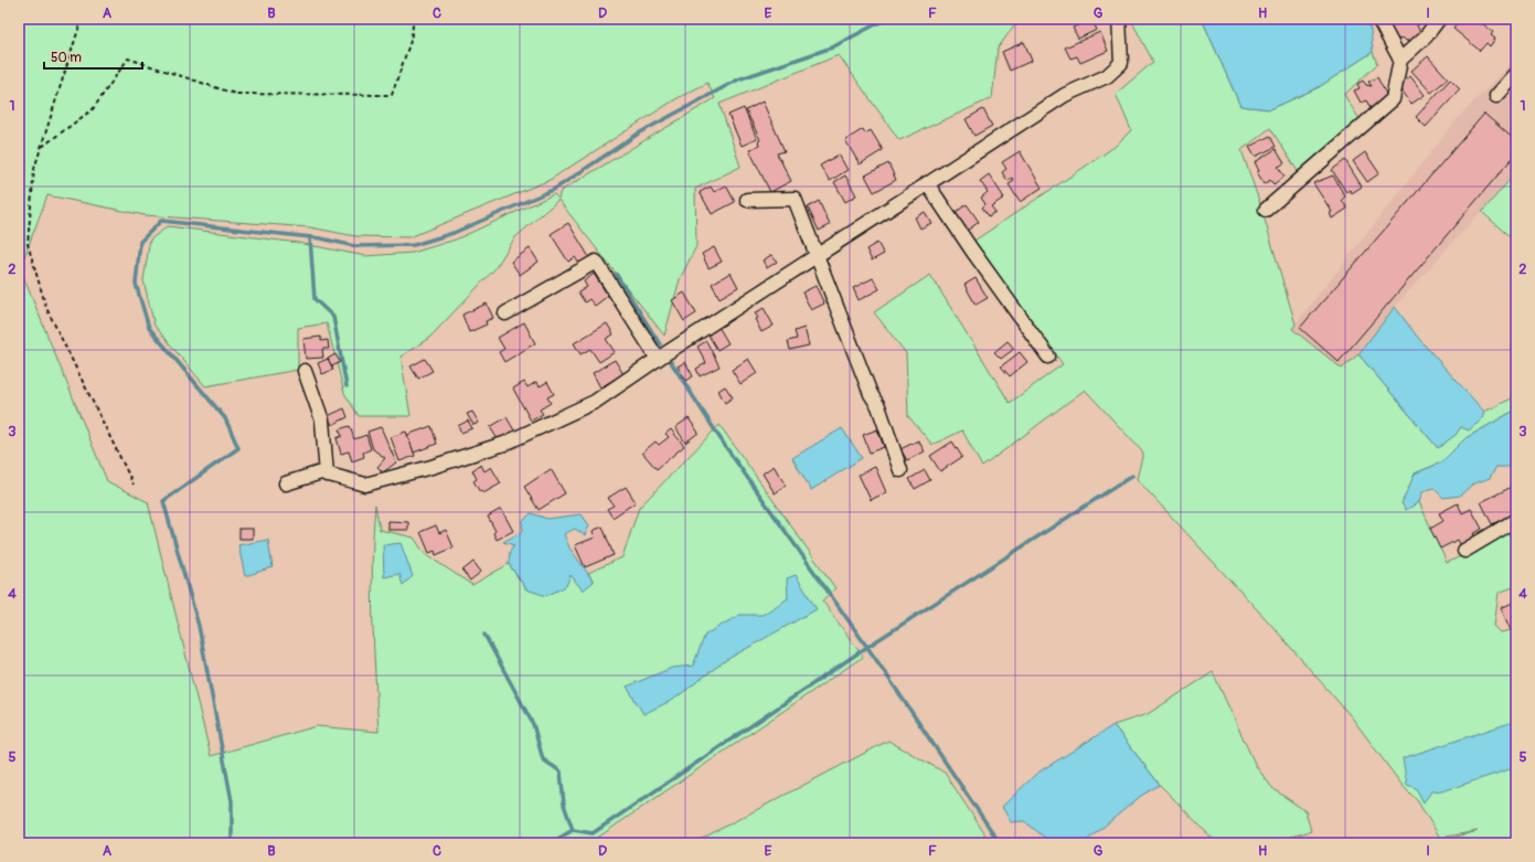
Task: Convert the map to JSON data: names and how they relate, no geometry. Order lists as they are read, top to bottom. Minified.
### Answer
{"scale_bar":"50 m","grid":{"columns":["A","B","C","D","E","F","G","H","I"],"rows":["1","2","3","4","5"]}}
